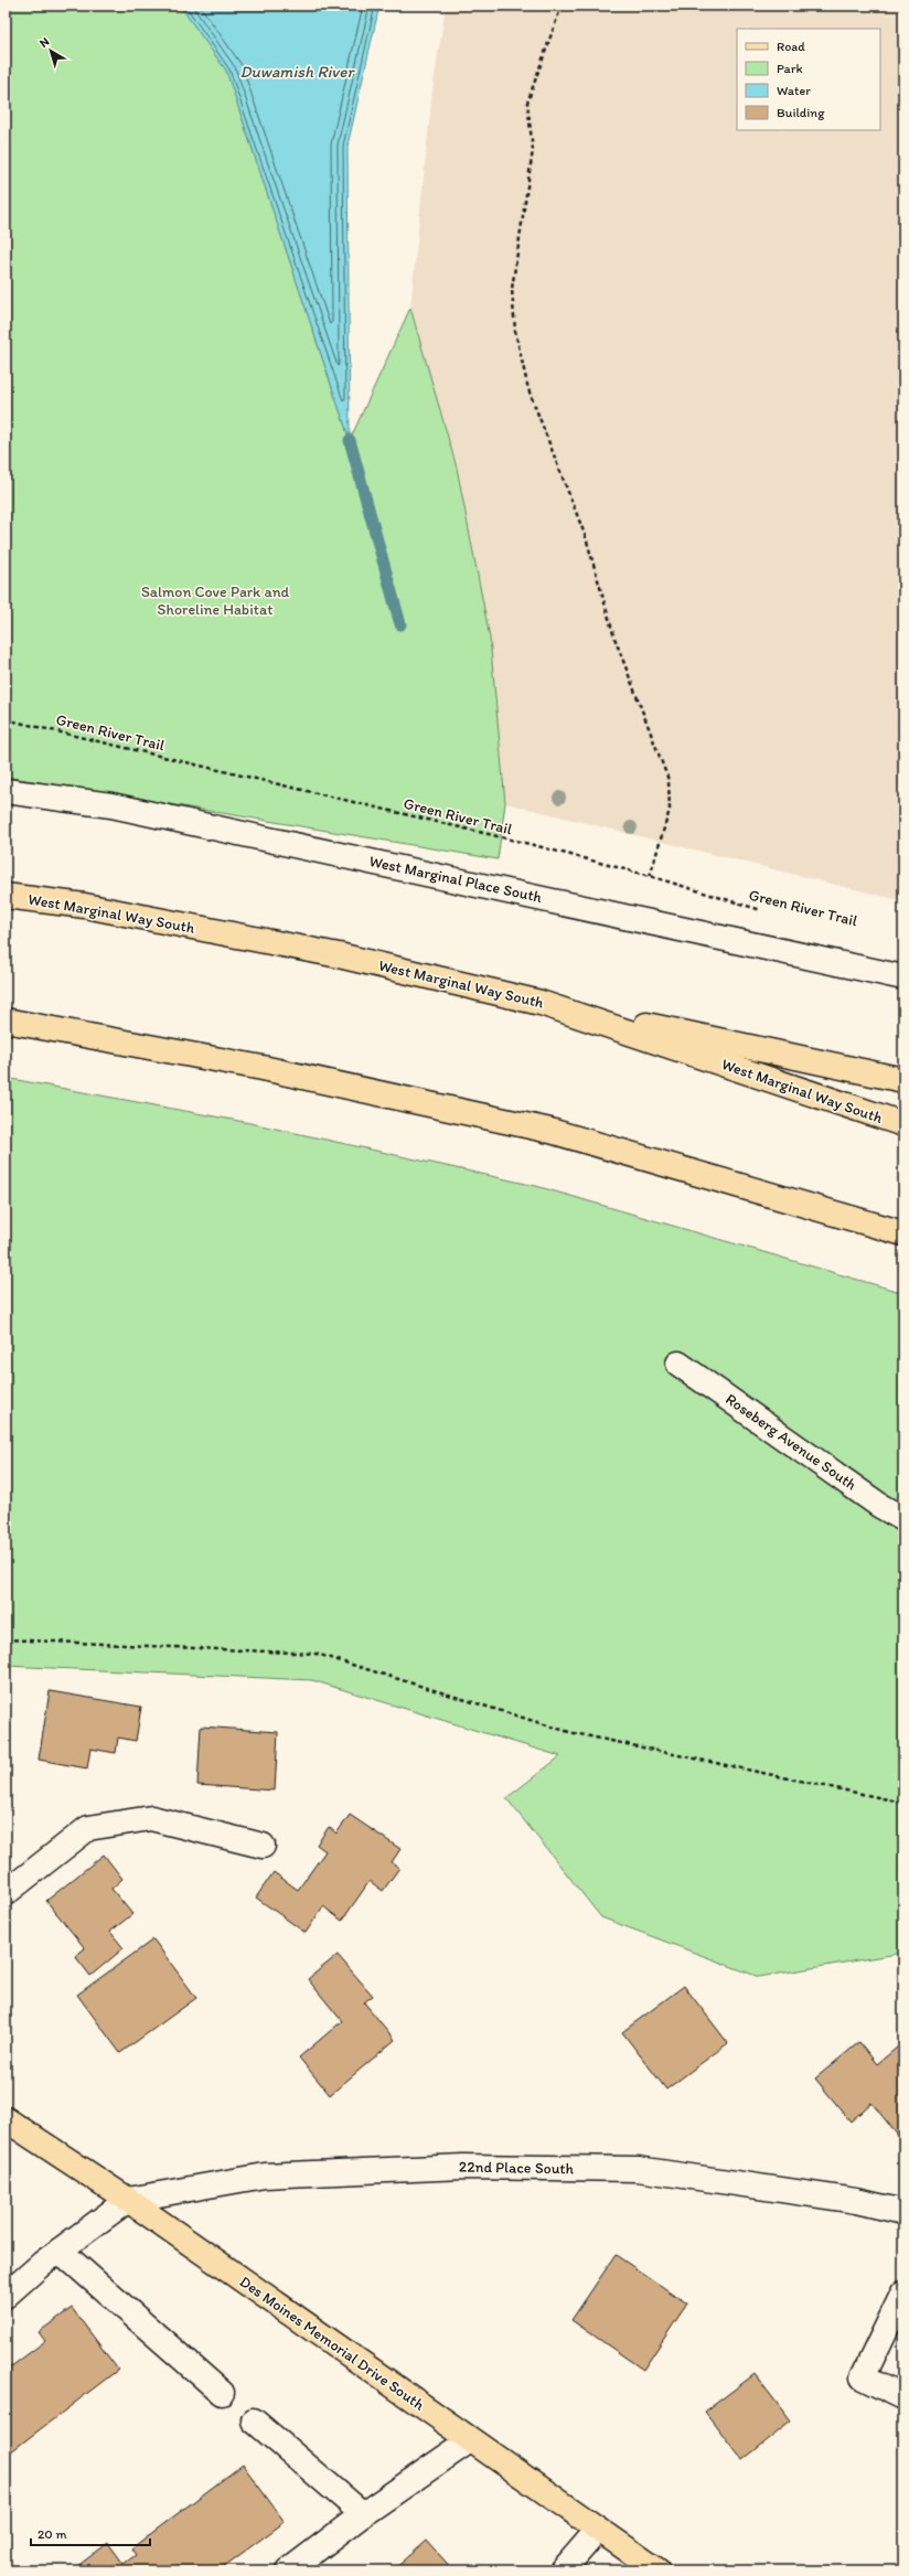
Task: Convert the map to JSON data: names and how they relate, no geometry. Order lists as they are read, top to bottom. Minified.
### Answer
{"streets":{"main road":["West Marginal Way South","Des Moines Memorial Drive South"],"street":["West Marginal Place South","Roseberg Avenue South","22nd Place South"],"path":["Green River Trail"]},"crossings":[["22nd Place South","Des Moines Memorial Drive South"]],"water":["Duwamish River"],"parks":["Salmon Cove Park and Shoreline Habitat"],"legend":["Road","Park","Water","Building"],"scale_bar":"20 m","north":"top left"}
